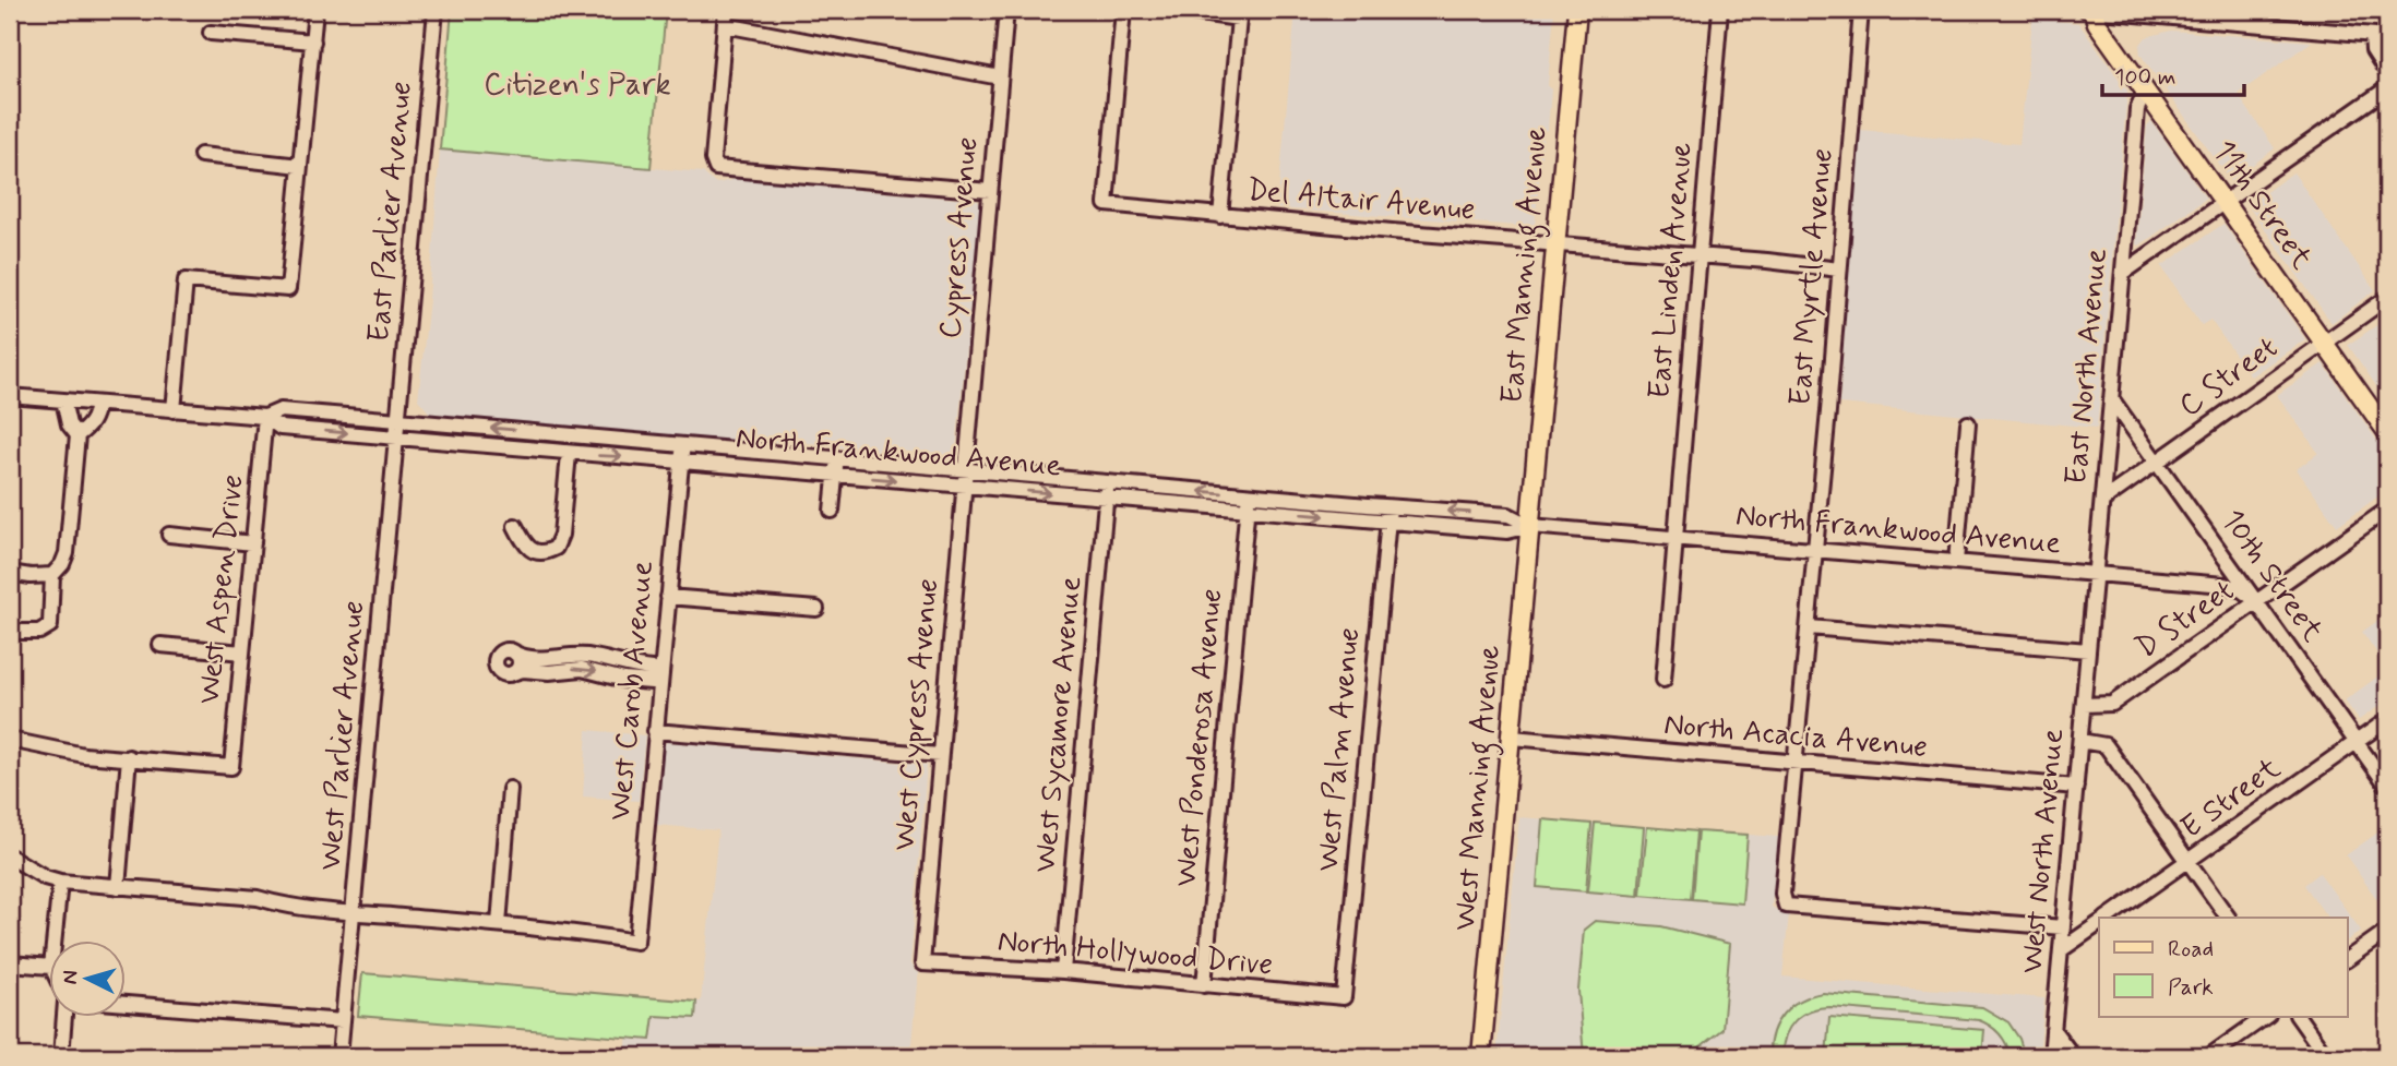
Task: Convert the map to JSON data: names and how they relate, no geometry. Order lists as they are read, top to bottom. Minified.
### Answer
{"streets":{"main road":["11th Street","East Manning Avenue","West Manning Avenue"],"street":["Del Altair Avenue","East Parlier Avenue","Cypress Avenue","East Linden Avenue","East Myrtle Avenue","East North Avenue","C Street","North Frankwood Avenue","10th Street","West Aspen Drive","D Street","West Carob Avenue","West Cypress Avenue","West Sycamore Avenue","West Parlier Avenue","North Acacia Avenue","West Ponderosa Avenue","West Palm Avenue","E Street","West North Avenue","North Hollywood Drive"]},"crossings":[["Del Altair Avenue","East Manning Avenue"],["Del Altair Avenue","East Linden Avenue"],["Del Altair Avenue","East Myrtle Avenue"],["11th Street","East North Avenue"],["11th Street","C Street"],["East Parlier Avenue","North Frankwood Avenue"],["East Parlier Avenue","West Parlier Avenue"],["Cypress Avenue","North Frankwood Avenue"],["Cypress Avenue","West Cypress Avenue"],["East Manning Avenue","North Frankwood Avenue"],["East Manning Avenue","West Manning Avenue"],["East Linden Avenue","North Frankwood Avenue"],["East Myrtle Avenue","North Frankwood Avenue"],["East Myrtle Avenue","North Acacia Avenue"],["East Myrtle Avenue","West North Avenue"],["East North Avenue","C Street"],["East North Avenue","North Frankwood Avenue"],["East North Avenue","10th Street"],["East North Avenue","West North Avenue"],["C Street","10th Street"],["North Frankwood Avenue","10th Street"],["North Frankwood Avenue","West Aspen Drive"],["North Frankwood Avenue","D Street"],["North Frankwood Avenue","West Carob Avenue"],["North Frankwood Avenue","West Cypress Avenue"],["North Frankwood Avenue","West Sycamore Avenue"],["North Frankwood Avenue","West Parlier Avenue"],["North Frankwood Avenue","West Ponderosa Avenue"],["North Frankwood Avenue","West Palm Avenue"],["North Frankwood Avenue","West Manning Avenue"],["10th Street","D Street"],["10th Street","E Street"],["D Street","West North Avenue"],["West Cypress Avenue","North Hollywood Drive"],["West Sycamore Avenue","North Hollywood Drive"],["North Acacia Avenue","West Manning Avenue"],["North Acacia Avenue","West North Avenue"],["West Ponderosa Avenue","North Hollywood Drive"],["West Palm Avenue","North Hollywood Drive"],["E Street","West North Avenue"]],"parks":["Citizen's Park"],"legend":["Road","Park"],"scale_bar":"100 m","north":"left"}
